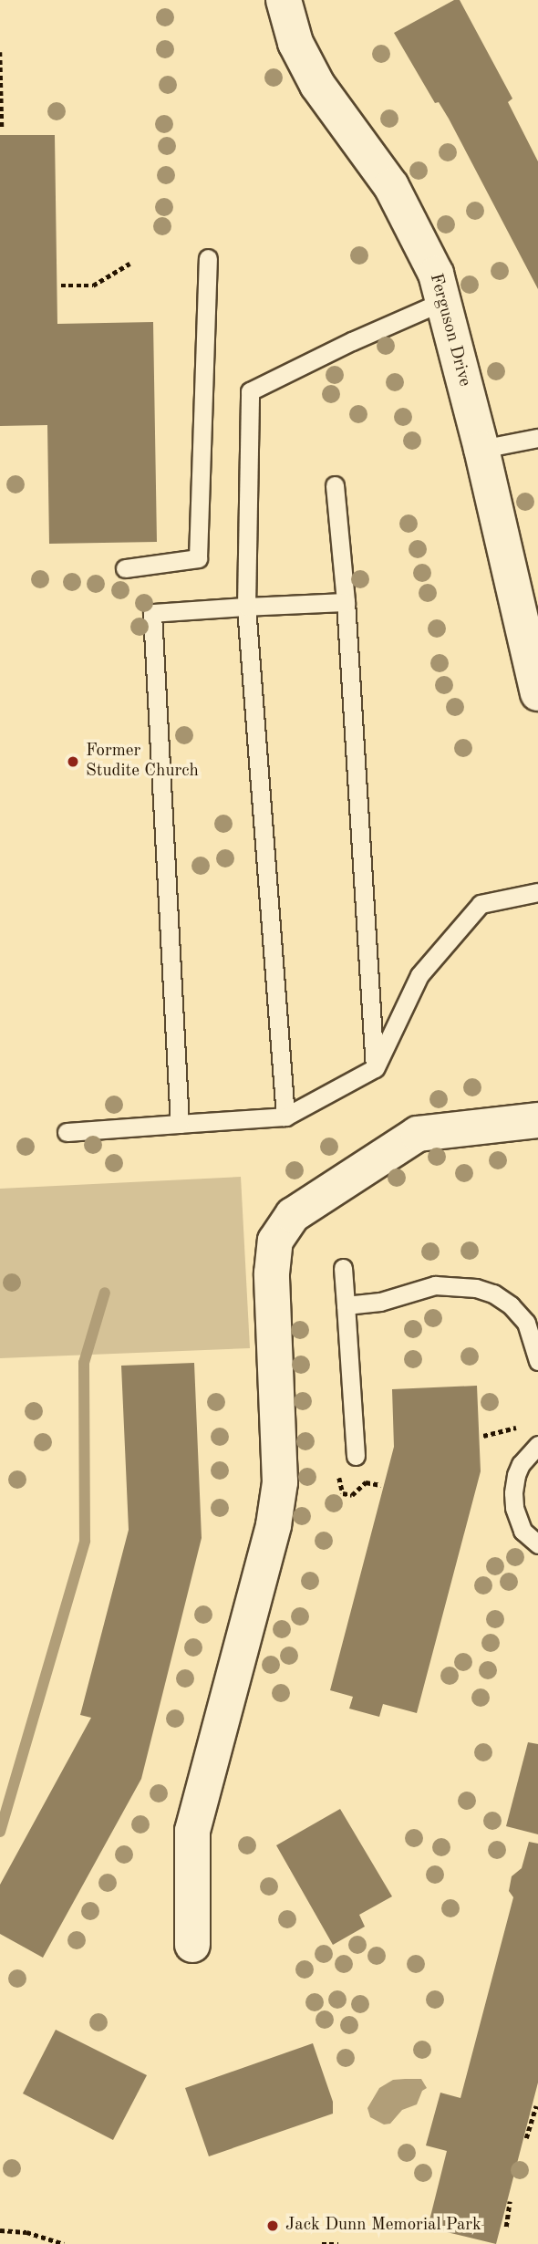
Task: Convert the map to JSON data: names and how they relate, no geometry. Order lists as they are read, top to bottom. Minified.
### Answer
{"streets":{"street":["Ferguson Drive"]},"places":["Former Studite Church","Jack Dunn Memorial Park"]}
